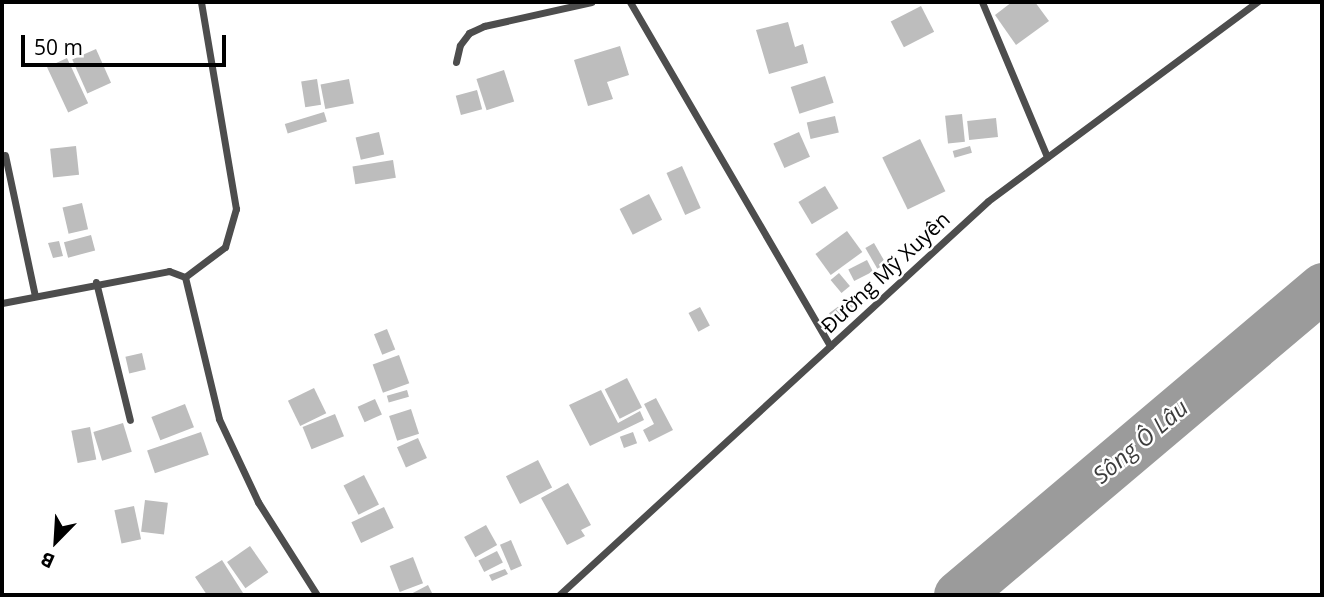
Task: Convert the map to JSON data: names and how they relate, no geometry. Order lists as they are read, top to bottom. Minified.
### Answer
{"streets":{"street":["Đường Mỹ Xuyên"]},"water":["Sông Ô Lâu"],"scale_bar":"50 m","north":"bottom left"}
